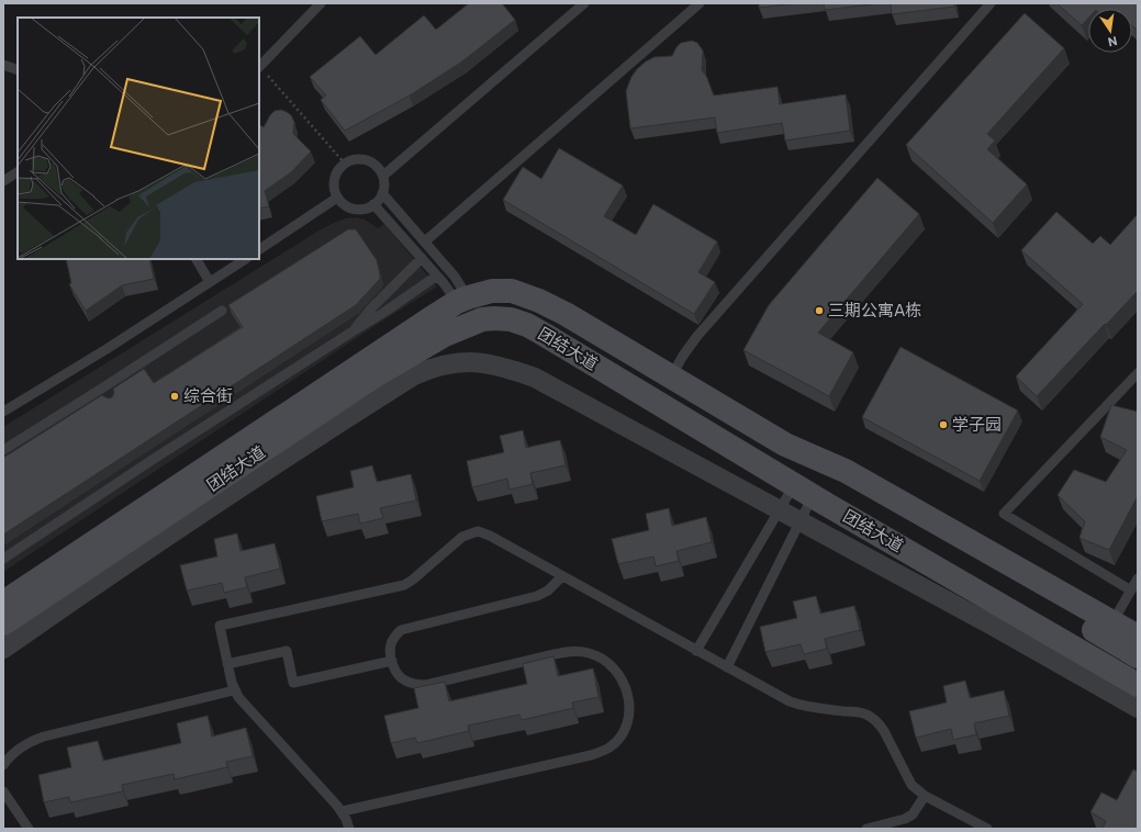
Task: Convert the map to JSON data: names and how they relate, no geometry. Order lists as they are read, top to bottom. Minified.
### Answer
{"streets":{"main road":["团结大道"]},"places":["三期公寓A栋","综合街","学子园"],"north":"bottom"}
